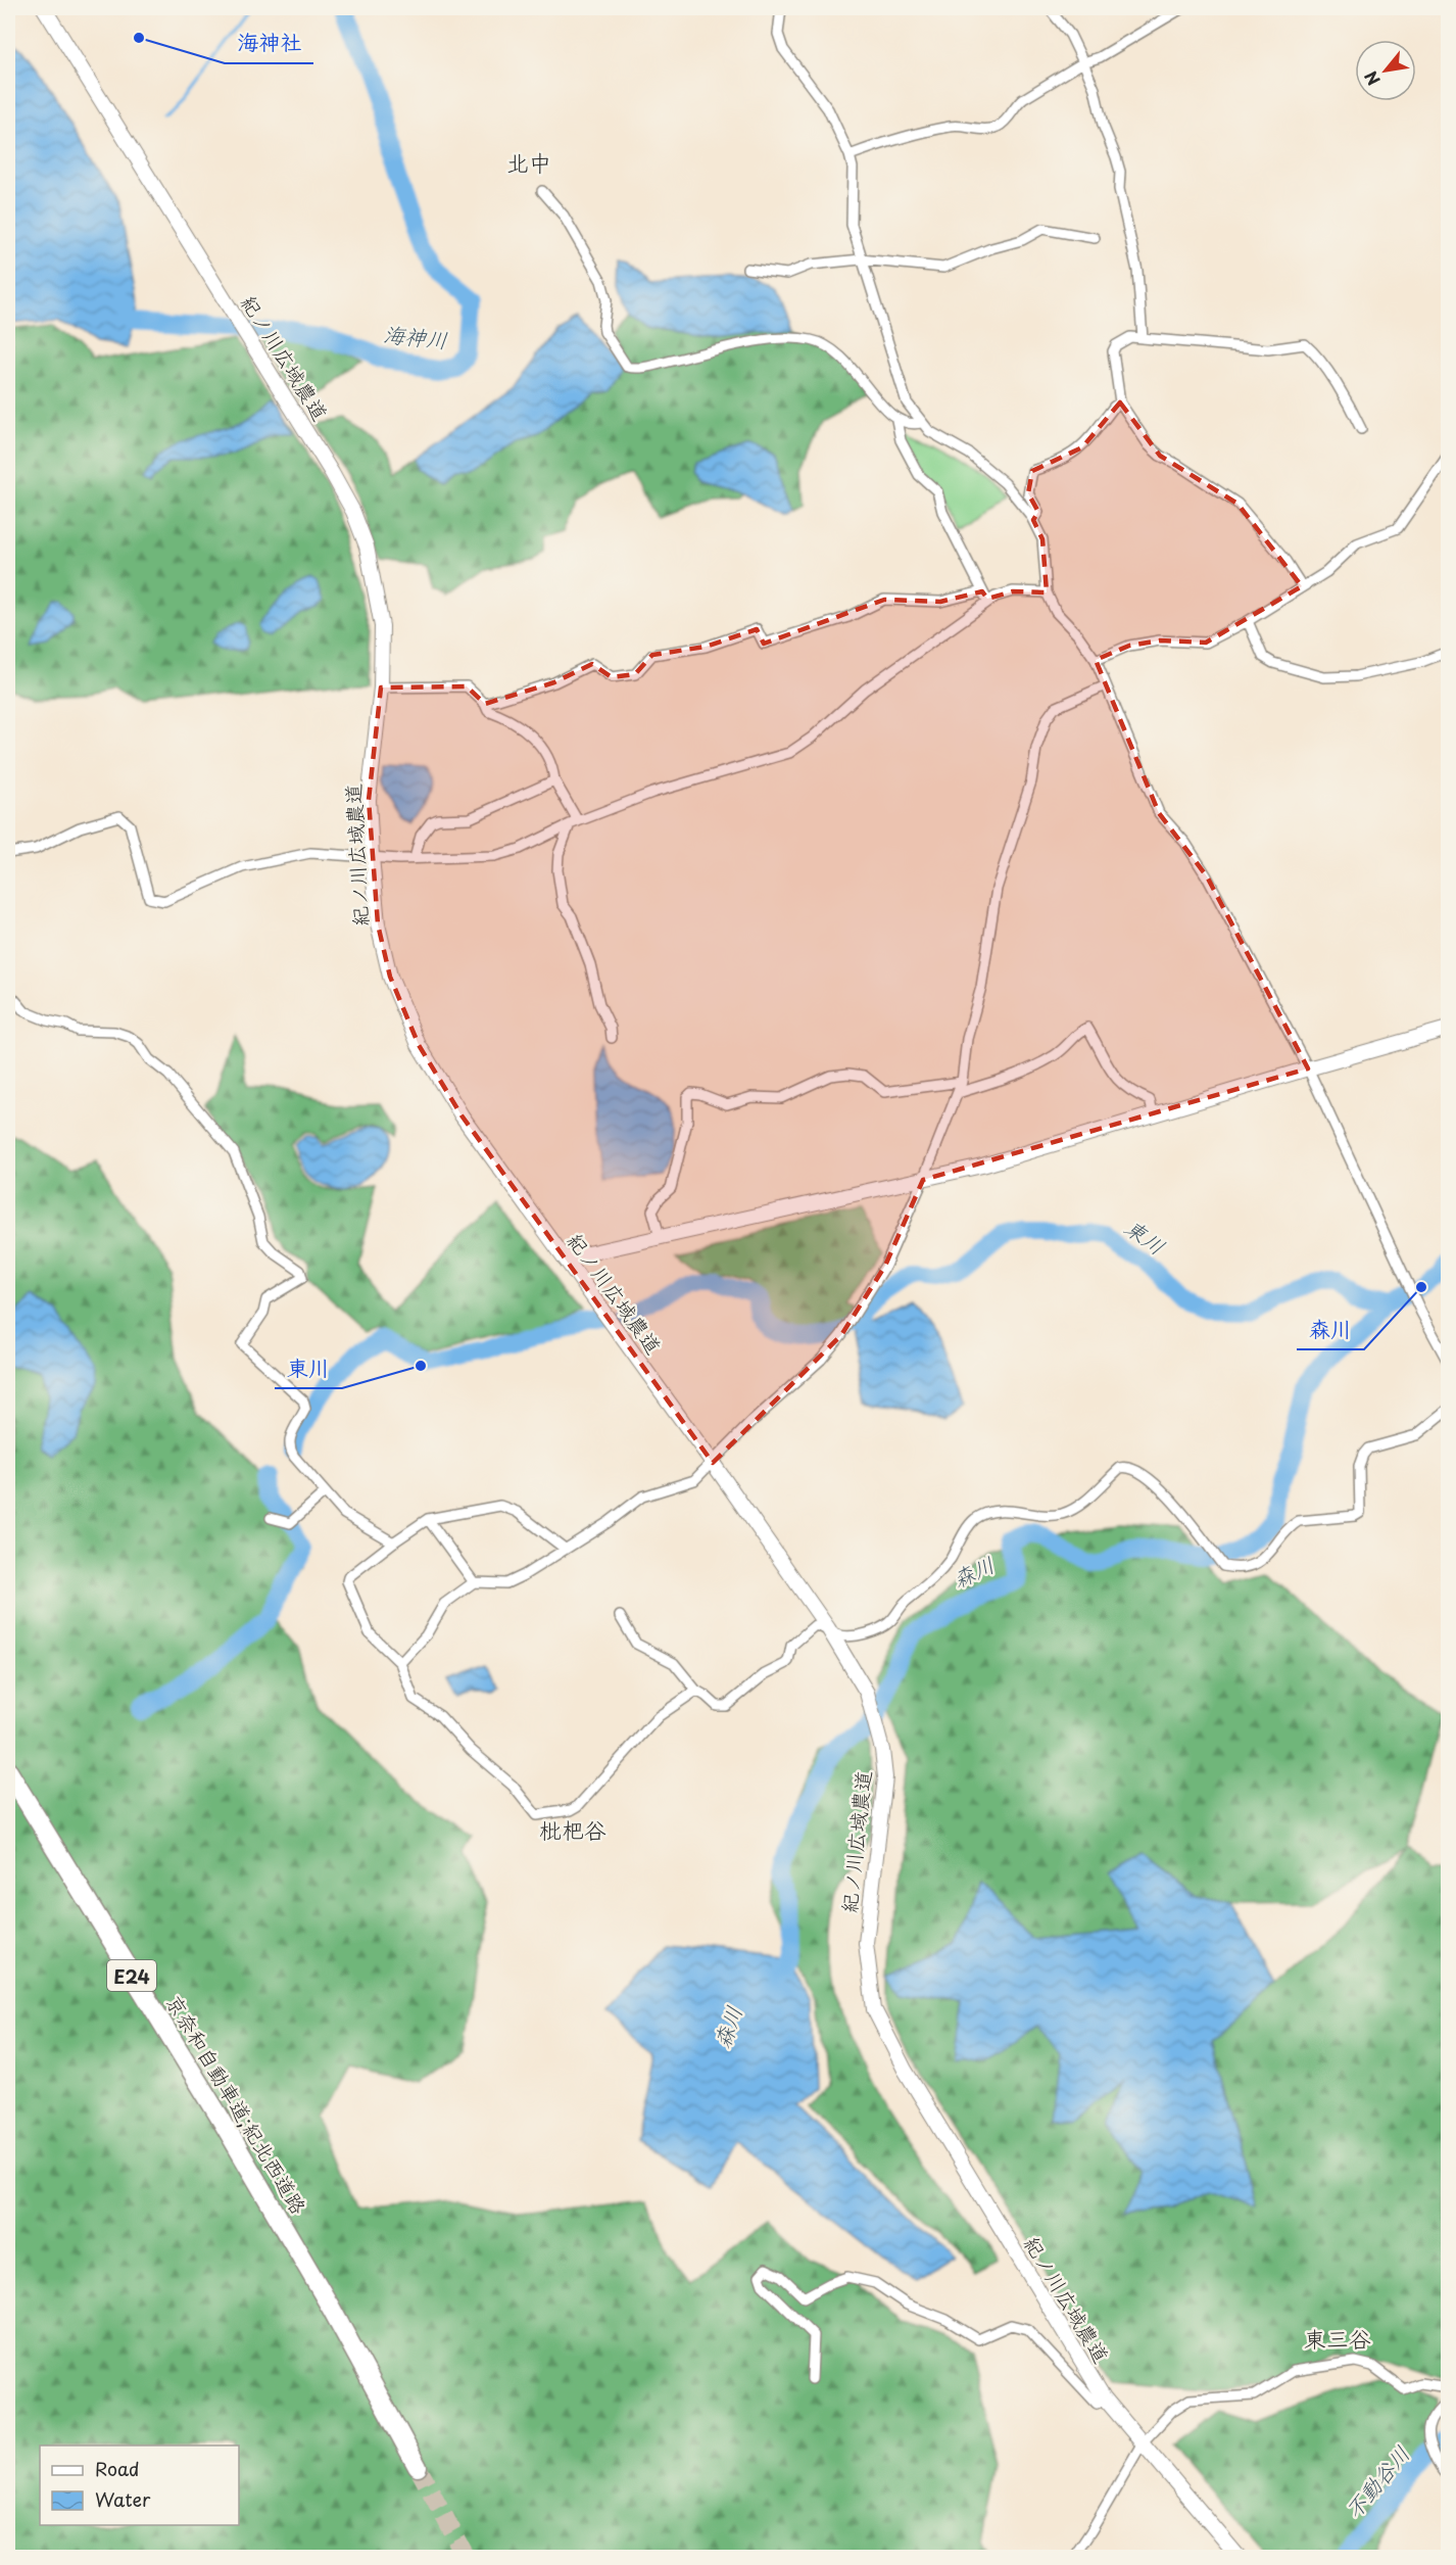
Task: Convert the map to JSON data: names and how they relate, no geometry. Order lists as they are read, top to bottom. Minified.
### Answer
{"streets":{"highway":["E24","京奈和自動車道;紀北西道路"],"street":["紀ノ川広域農道"]},"districts":["北中","枇杷谷","東三谷"],"water":["海神川","東川","森川","不動谷川"],"places":["海神社","森川","東川"],"legend":["Road","Water"],"north":"bottom left"}
